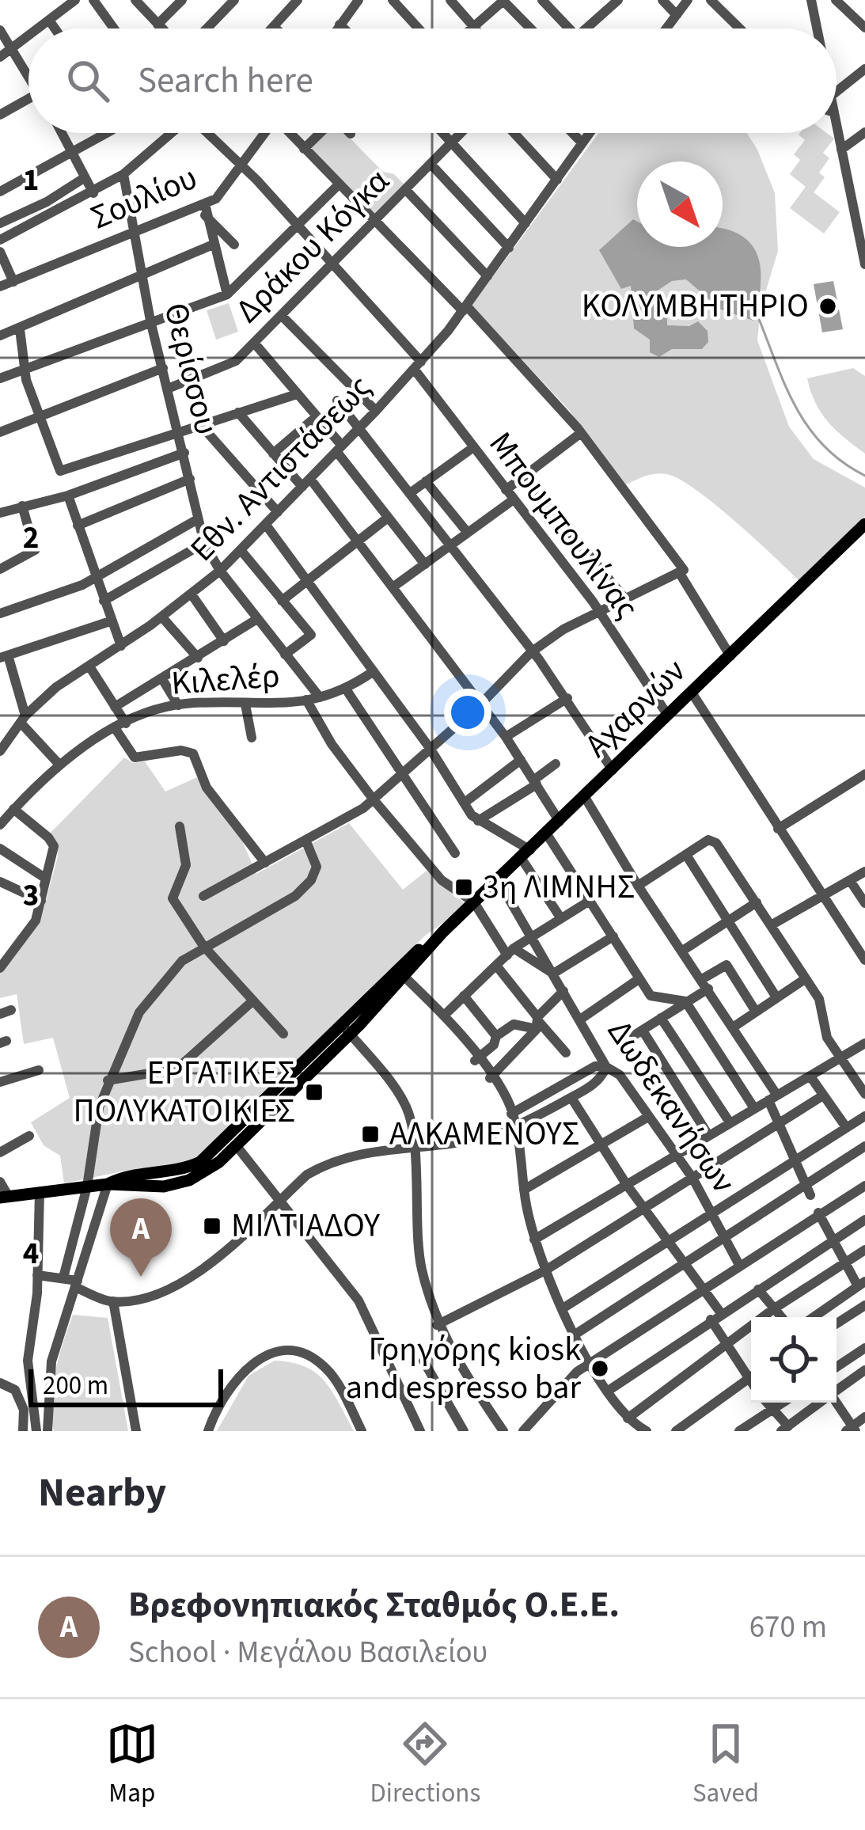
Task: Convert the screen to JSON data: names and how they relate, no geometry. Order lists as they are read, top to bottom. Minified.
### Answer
{"streets":{"main road":["Αχαρνών"],"street":["Σουλίου","Δράκου Κόγκα","Θερίσσου","Εθν. Αντιστάσεως","Μπουμπουλίνας","Κιλελέρ","Δωδεκανήσων"]},"crossings":[["Σουλίου","Θερίσσου"],["Σουλίου","Μπουμπουλίνας"],["Δράκου Κόγκα","Θερίσσου"],["Δράκου Κόγκα","Μπουμπουλίνας"],["Θερίσσου","Εθν. Αντιστάσεως"],["Θερίσσου","Κιλελέρ"],["Εθν. Αντιστάσεως","Μπουμπουλίνας"],["Μπουμπουλίνας","Αχαρνών"],["Αχαρνών","Δωδεκανήσων"]],"places":{"other":["ΚΟΛΥΜΒΗΤΗΡΙΟ","Γρηγόρης kiosk and espresso bar"],"transit":["3η ΛΙΜΝΗΣ","ΕΡΓΑΤΙΚΕΣ ΠΟΛΥΚΑΤΟΙΚΙΕΣ","ΑΛΚΑΜΕΝΟΥΣ","ΜΙΛΤΙΑΔΟΥ"]},"scale_bar":"200 m","north":"bottom right","page":{"search":"Search here","pins":"A","scale":"200 m","heading":"Nearby","list":[{"mark":"A","name":"Βρεφονηπιακός Σταθμός Ο.Ε.Ε.","note":"School · Μεγάλου Βασιλείου","value":"670 m"}],"nav":["Map","Directions","Saved"]},"grid":{"rows":["1","2","3","4"]}}
